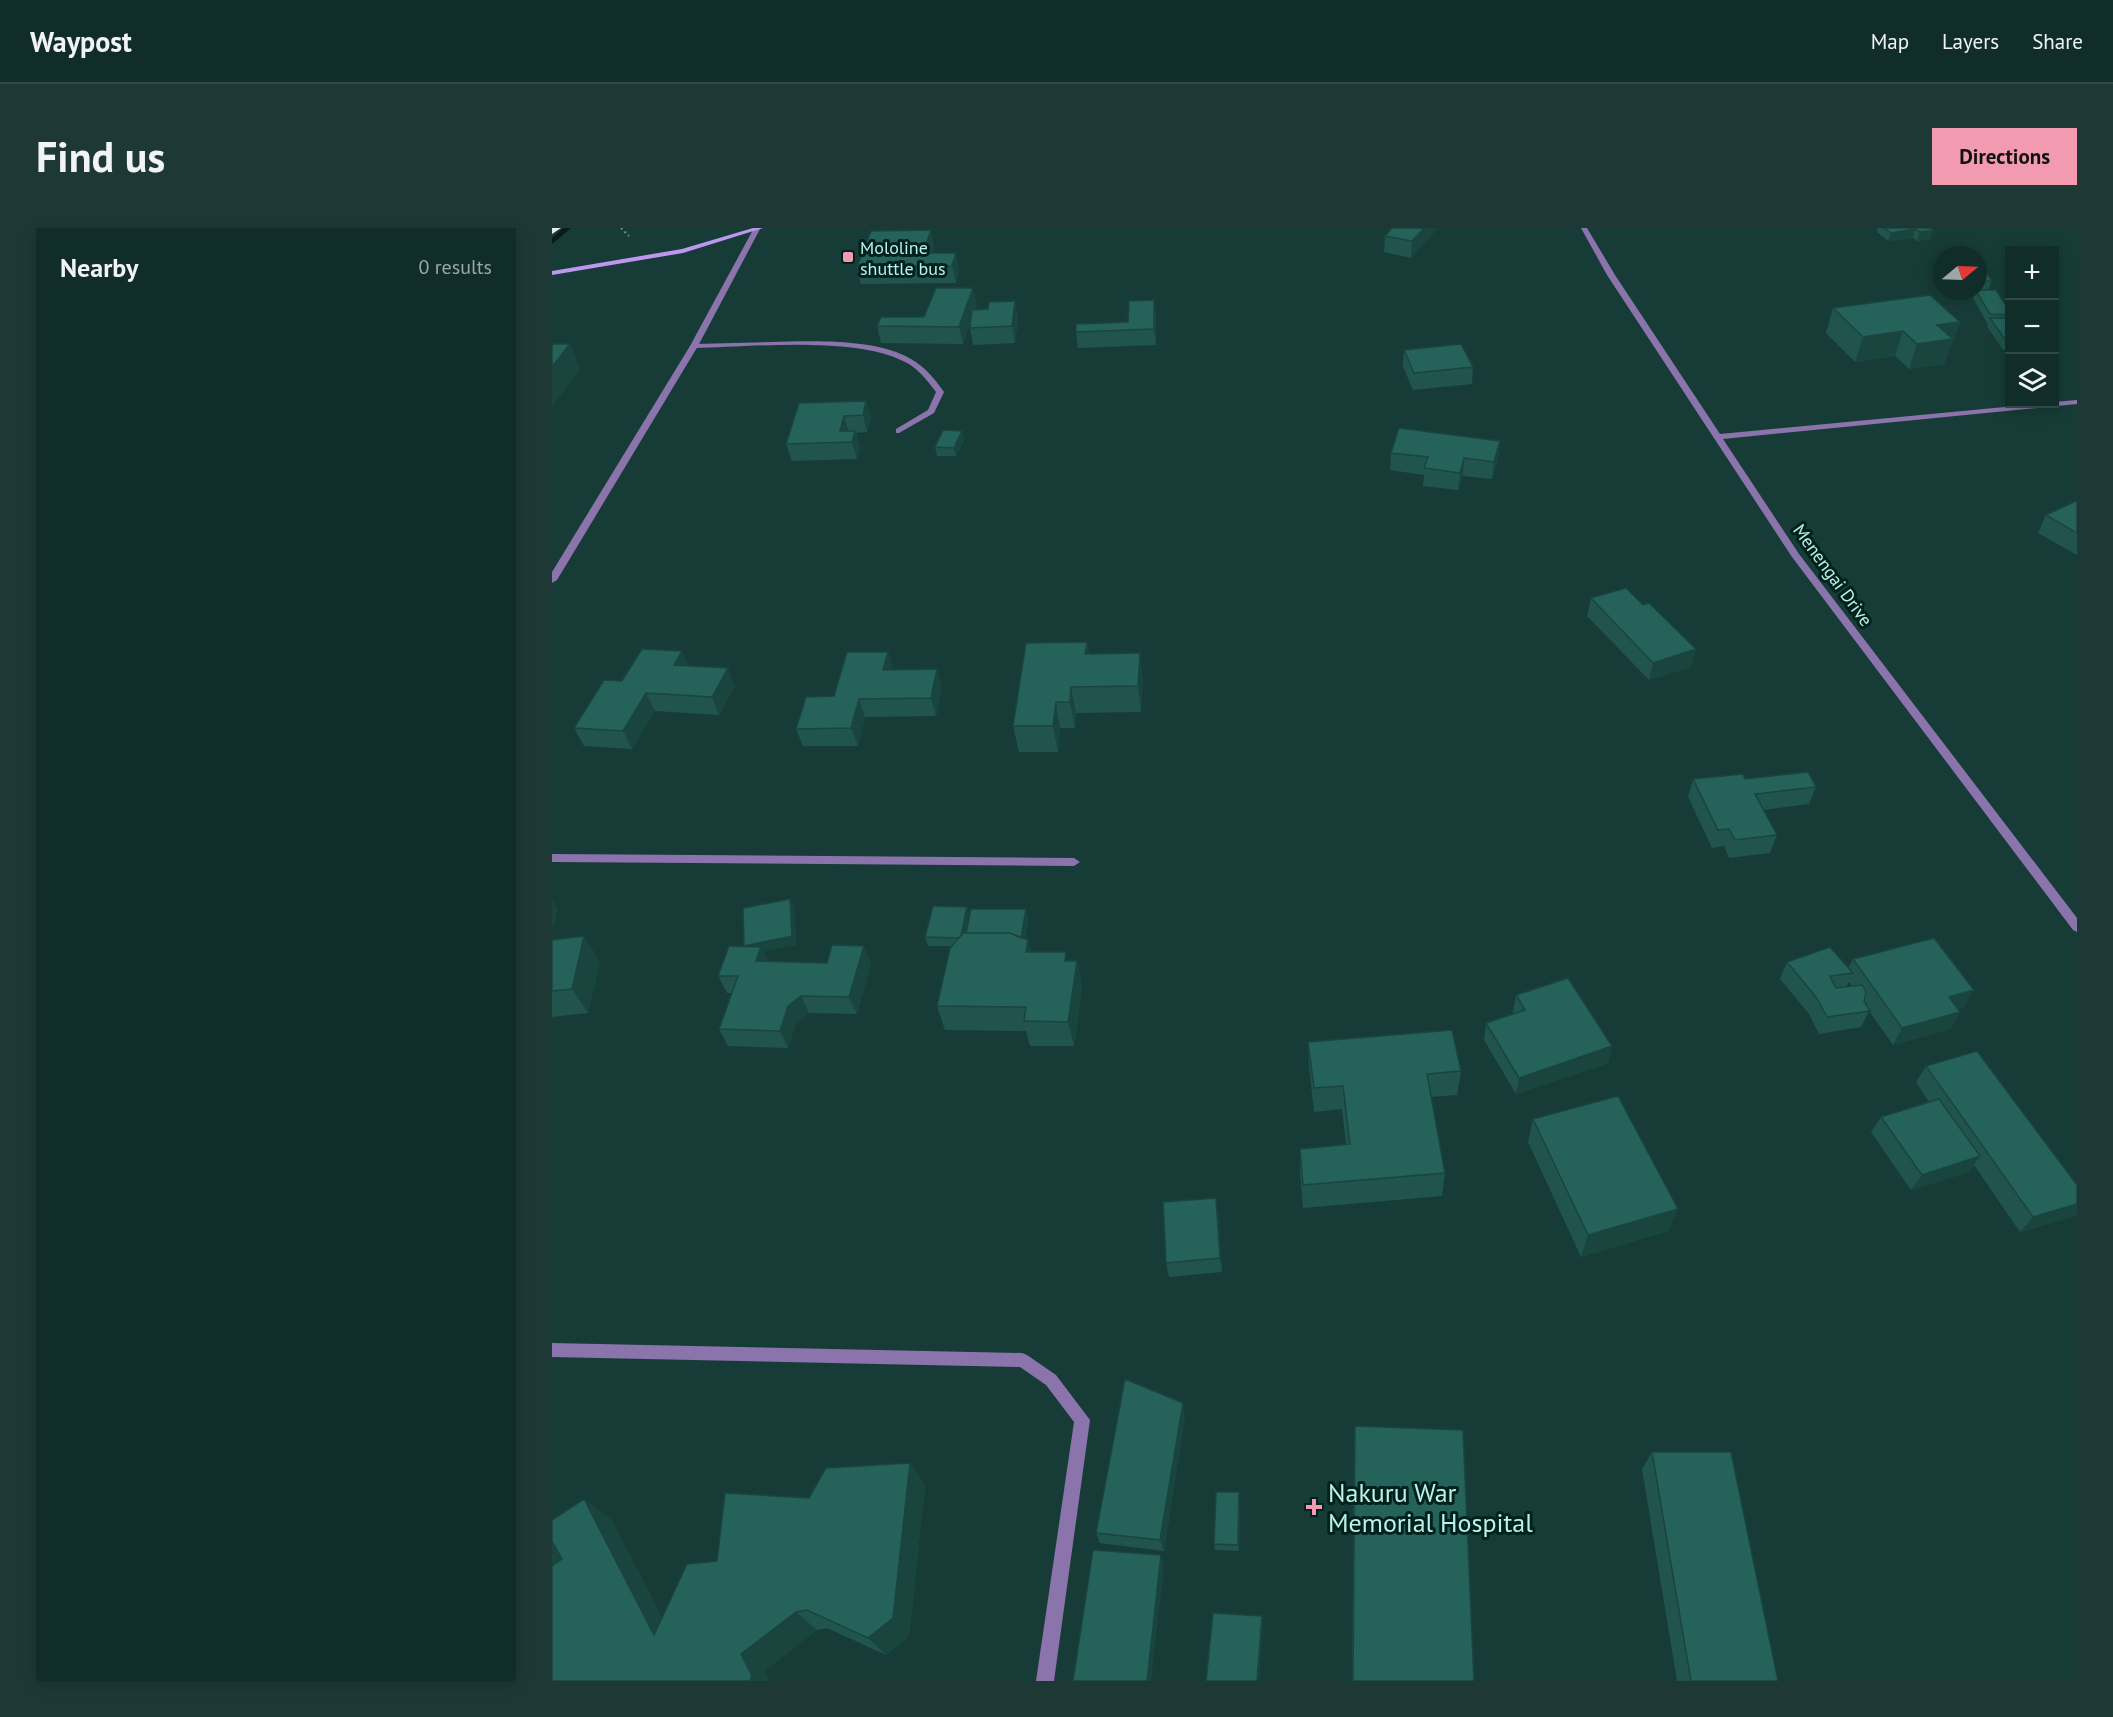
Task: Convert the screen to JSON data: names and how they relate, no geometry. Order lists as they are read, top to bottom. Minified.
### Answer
{"streets":{"street":["Menengai Drive"]},"places":{"transit":["Mololine shuttle bus"],"health":["Nakuru War Memorial Hospital"]},"north":"right","page":{"header":"Waypost","nav":["Map","Layers","Share"],"buttons":"Directions","title":"Find us","heading":["Nearby","0 results"],"map_buttons":["+","−"]}}
